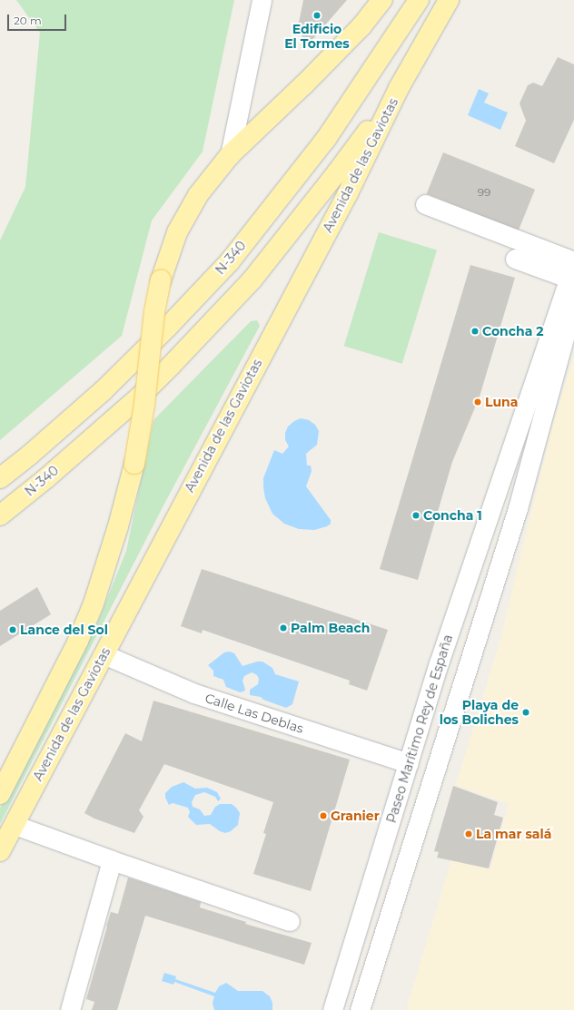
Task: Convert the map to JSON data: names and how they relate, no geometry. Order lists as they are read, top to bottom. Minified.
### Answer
{"streets":{"main road":["Avenida de las Gaviotas","N-340"],"street":["Calle Las Deblas","Paseo Marítimo Rey de España"]},"crossings":[["Avenida de las Gaviotas","N-340"],["Avenida de las Gaviotas","Calle Las Deblas"],["Calle Las Deblas","Paseo Marítimo Rey de España"]],"places":["Edificio El Tormes","Concha 2","Luna","Concha 1","Palm Beach","Lance del Sol","Playa de los Boliches","Granier","La mar salá"],"house_numbers":["99"],"scale_bar":"20 m"}
